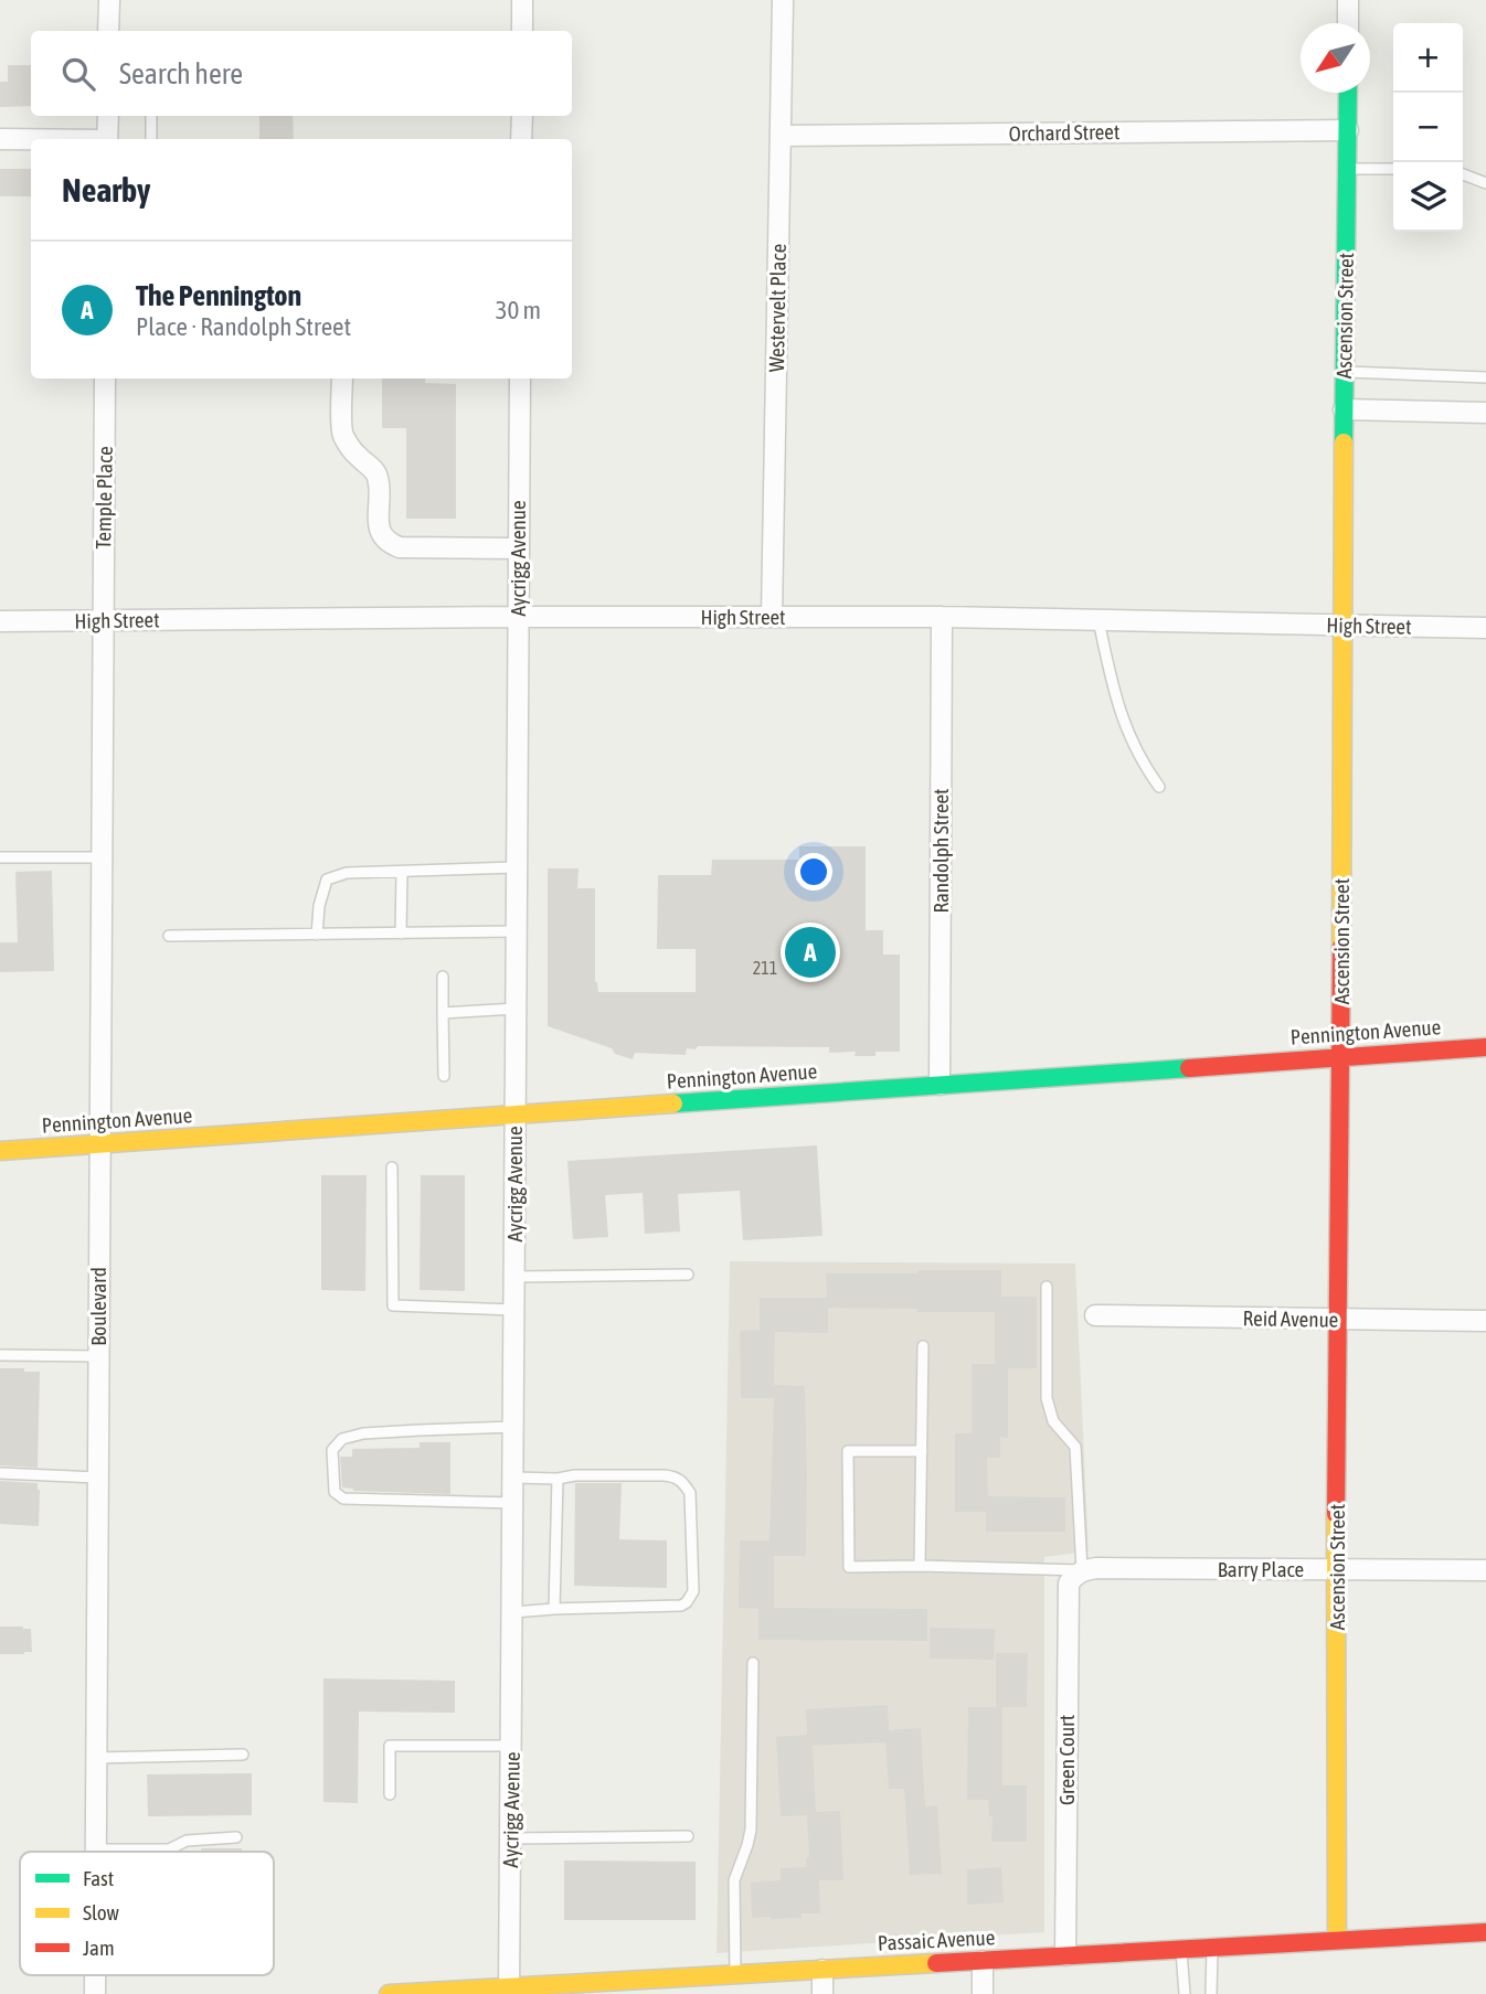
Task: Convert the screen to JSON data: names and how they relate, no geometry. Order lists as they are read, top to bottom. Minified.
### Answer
{"streets":{"street":["Orchard Street","Westervelt Place","Ascension Street","Temple Place","Aycrigg Avenue","High Street","Randolph Street","Pennington Avenue","Boulevard","Reid Avenue","Barry Place","Green Court","Passaic Avenue"]},"crossings":[["Orchard Street","Westervelt Place"],["Orchard Street","Ascension Street"],["Westervelt Place","High Street"],["Ascension Street","High Street"],["Ascension Street","Pennington Avenue"],["Ascension Street","Reid Avenue"],["Ascension Street","Barry Place"],["Ascension Street","Passaic Avenue"],["Temple Place","High Street"],["Temple Place","Boulevard"],["Aycrigg Avenue","High Street"],["Aycrigg Avenue","Pennington Avenue"],["Aycrigg Avenue","Passaic Avenue"],["High Street","Randolph Street"],["High Street","Boulevard"],["Randolph Street","Pennington Avenue"],["Pennington Avenue","Boulevard"],["Barry Place","Green Court"],["Green Court","Passaic Avenue"]],"house_numbers":["211"],"legend":["Fast","Slow","Jam"],"north":"bottom left","page":{"map_buttons":["+","−"],"search":"Search here","heading":"Nearby","list":[{"mark":"A","name":"The Pennington","note":"Place · Randolph Street","value":"30 m"}],"pins":"A"}}
